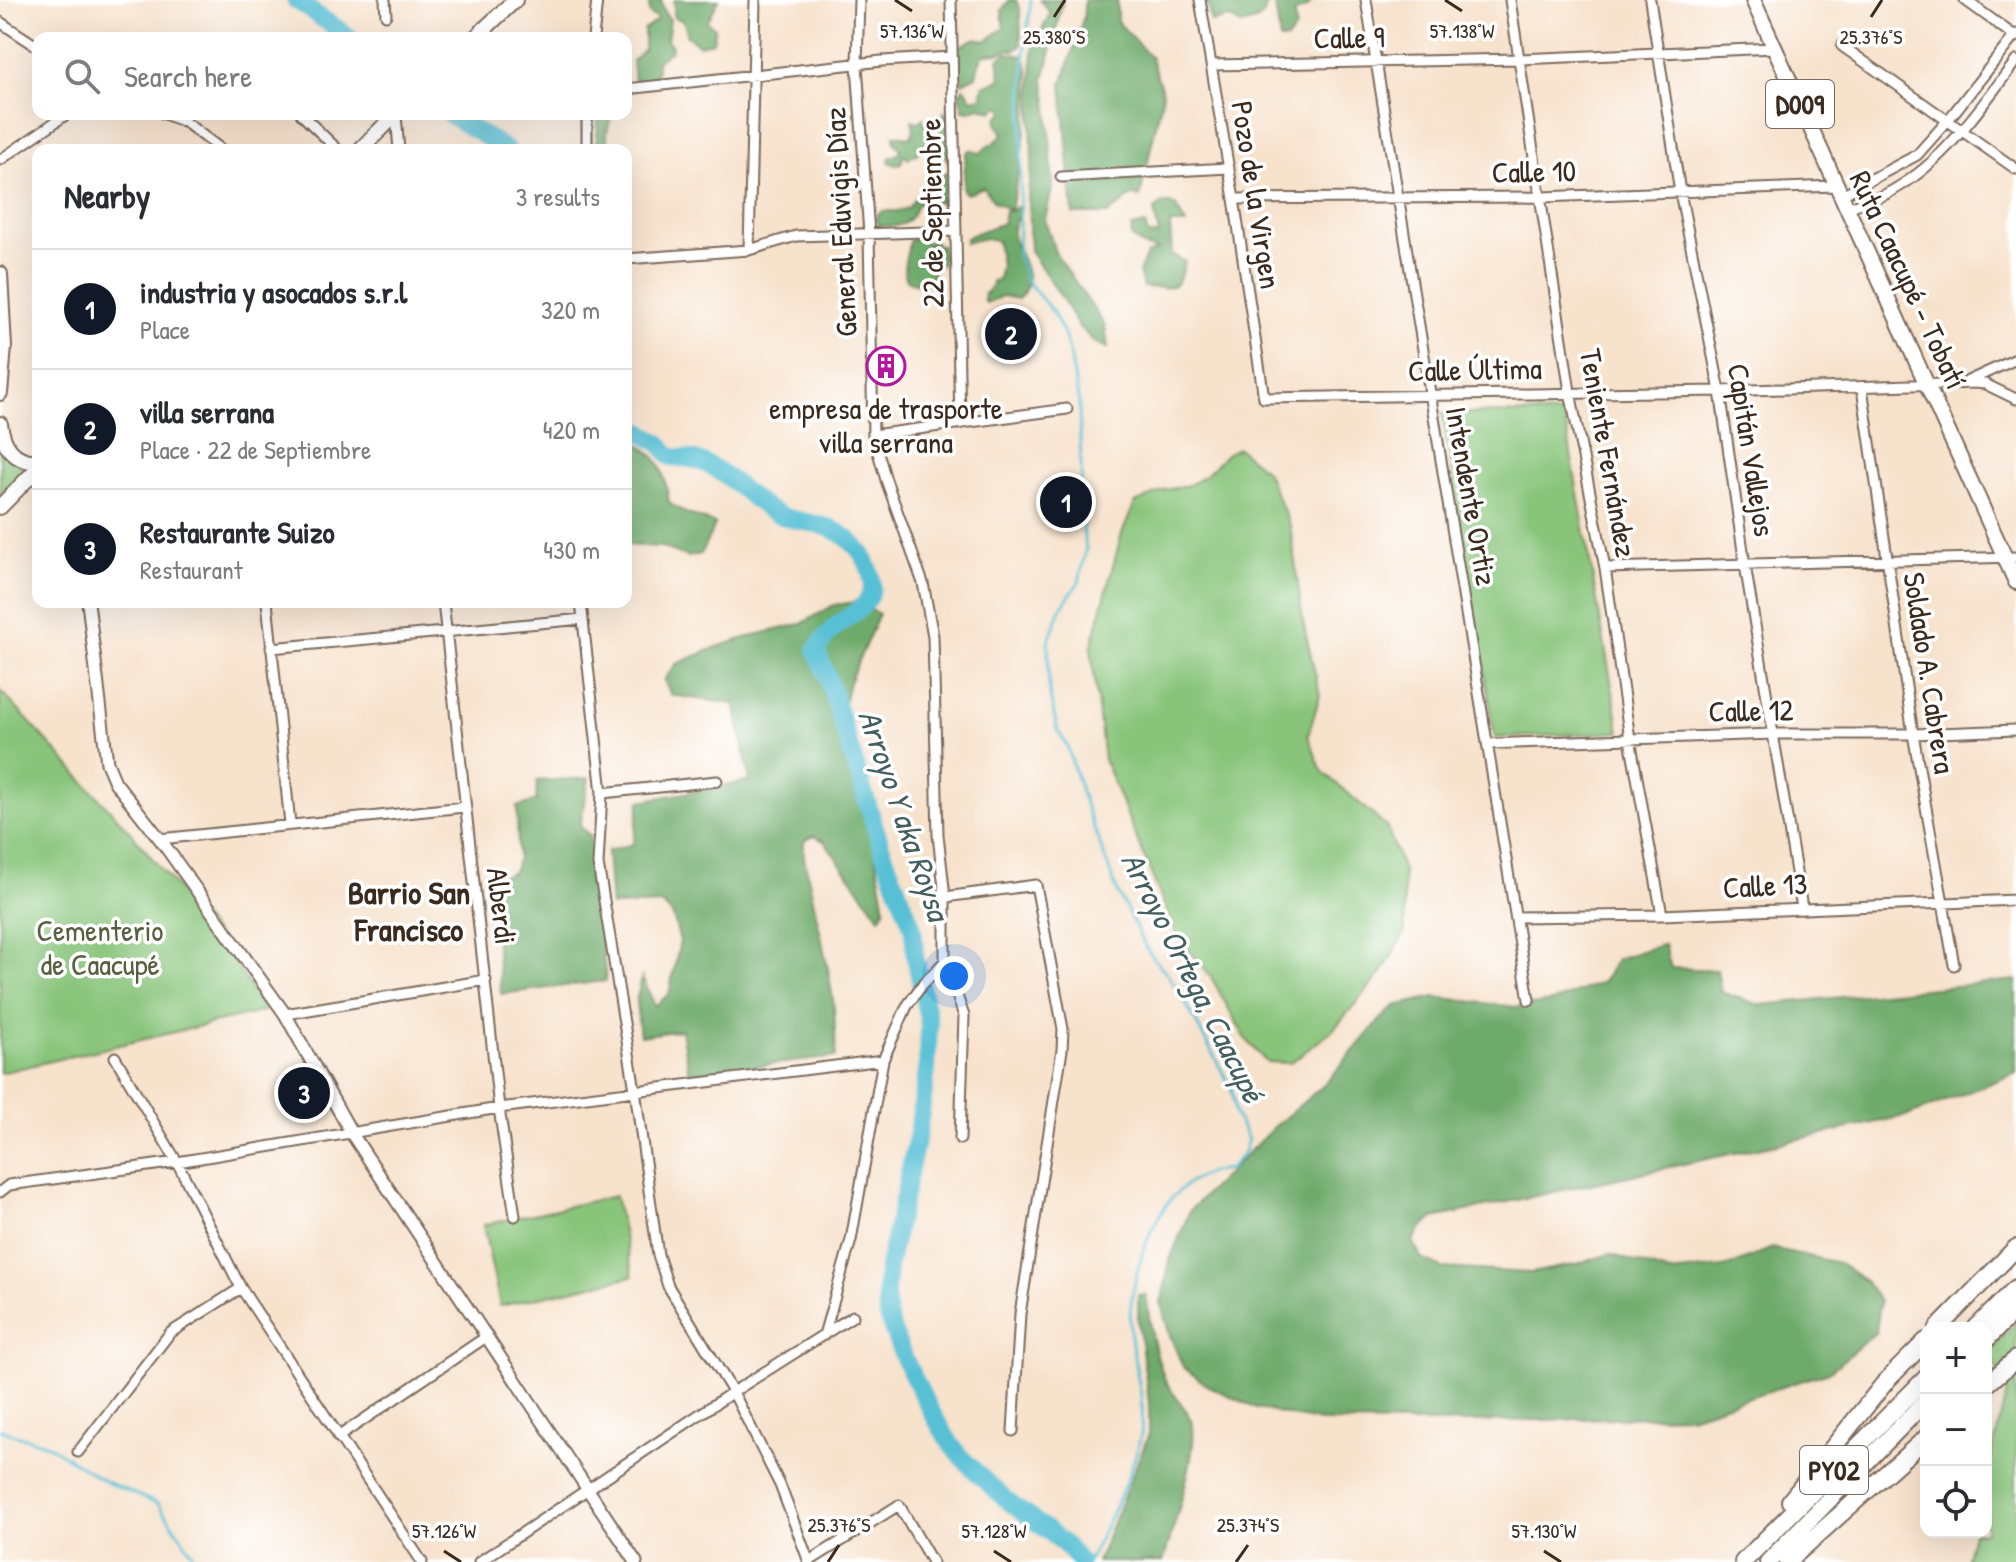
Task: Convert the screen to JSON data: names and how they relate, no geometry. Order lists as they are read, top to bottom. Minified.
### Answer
{"streets":{"highway":["PY02"],"main road":["D009","Ruta Caacupé - Tobatí"],"street":["Calle 9","Calle 10","Pozo de la Virgen","22 de Septiembre","General Eduvigis Díaz","Calle Última","Capitán Vallejos","Teniente Fernández","Intendente Ortiz","Soldado A. Cabrera","Calle 12","Calle 13","Alberdi"]},"crossings":[["Calle 9","Pozo de la Virgen"],["Calle 9","Ruta Caacupé - Tobatí"],["Calle 9","Capitán Vallejos"],["Calle 9","Teniente Fernández"],["Calle 9","Intendente Ortiz"],["Calle 10","Pozo de la Virgen"],["Calle 10","Ruta Caacupé - Tobatí"],["Calle 10","Capitán Vallejos"],["Calle 10","Teniente Fernández"],["Calle 10","Intendente Ortiz"],["Pozo de la Virgen","Calle Última"],["Ruta Caacupé - Tobatí","Calle Última"],["Calle Última","Capitán Vallejos"],["Calle Última","Teniente Fernández"],["Calle Última","Intendente Ortiz"],["Calle Última","Soldado A. Cabrera"],["Capitán Vallejos","Calle 12"],["Capitán Vallejos","Calle 13"],["Teniente Fernández","Calle 12"],["Teniente Fernández","Calle 13"],["Intendente Ortiz","Calle 12"],["Intendente Ortiz","Calle 13"],["Soldado A. Cabrera","Calle 12"],["Soldado A. Cabrera","Calle 13"]],"districts":["Barrio San Francisco"],"water":["Arroyo Y aka Roysa","Arroyo Ortega, Caacupé"],"parks":["Cementerio de Caacupé"],"places":{"building":["empresa de trasporte villa serrana"]},"page":{"search":"Search here","heading":["Nearby","3 results"],"list":[{"mark":"1","name":"industria y asocados s.r.l","note":"Place","value":"320 m"},{"mark":"2","name":"villa serrana","note":"Place · 22 de Septiembre","value":"420 m"},{"mark":"3","name":"Restaurante Suizo","note":"Restaurant","value":"430 m"}],"pins":["2","1","3"],"map_buttons":["+","−"]},"coordinates":["57.136°W","57.138°W","25.380°S","25.376°S","25.374°S","57.126°W","57.128°W","57.130°W"]}
